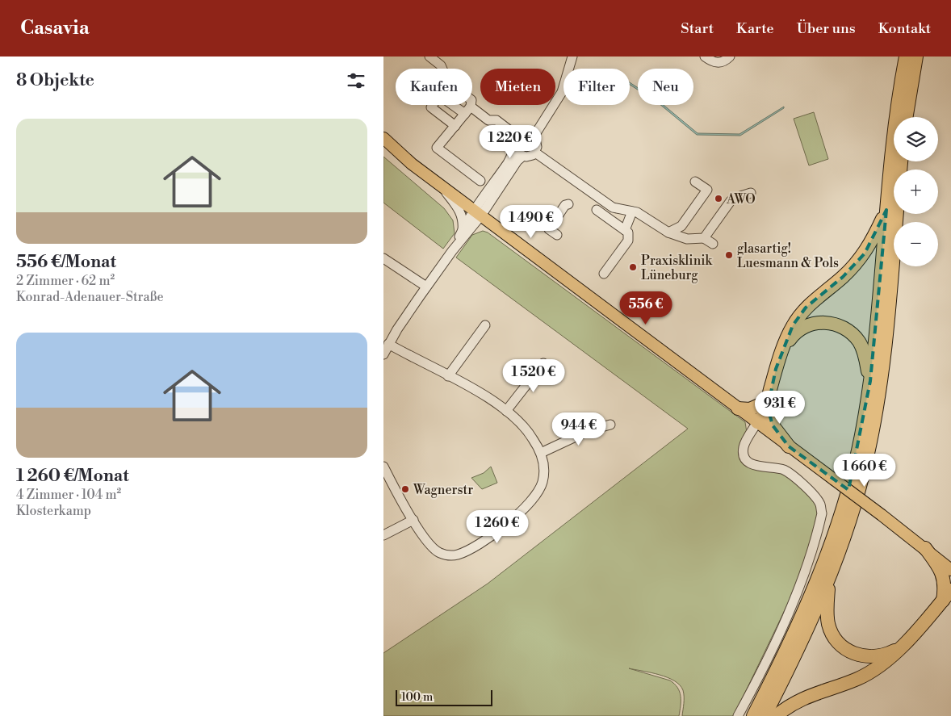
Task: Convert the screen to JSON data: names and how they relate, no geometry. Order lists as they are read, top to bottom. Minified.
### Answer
{"places":["AWO","glasartig! Luesmann & Pols","Praxisklinik Lüneburg","Wagnerstr"],"scale_bar":"100 m","page":{"header":"Casavia","nav":["Start","Karte","Über uns","Kontakt"],"heading":"8 Objekte","chip":["Kaufen","Mieten","Filter","Neu"],"list":[{"name":"556 €/Monat","note":"2 Zimmer · 62 m² · Konrad-Adenauer-Straße"},{"name":"1 260 €/Monat","note":"4 Zimmer · 104 m² · Klosterkamp"}],"map_buttons":["+","−"],"price":["1 220 €","1 490 €","556 €","1 520 €","931 €","944 €","1 660 €","1 260 €"],"scale":"100 m"}}
